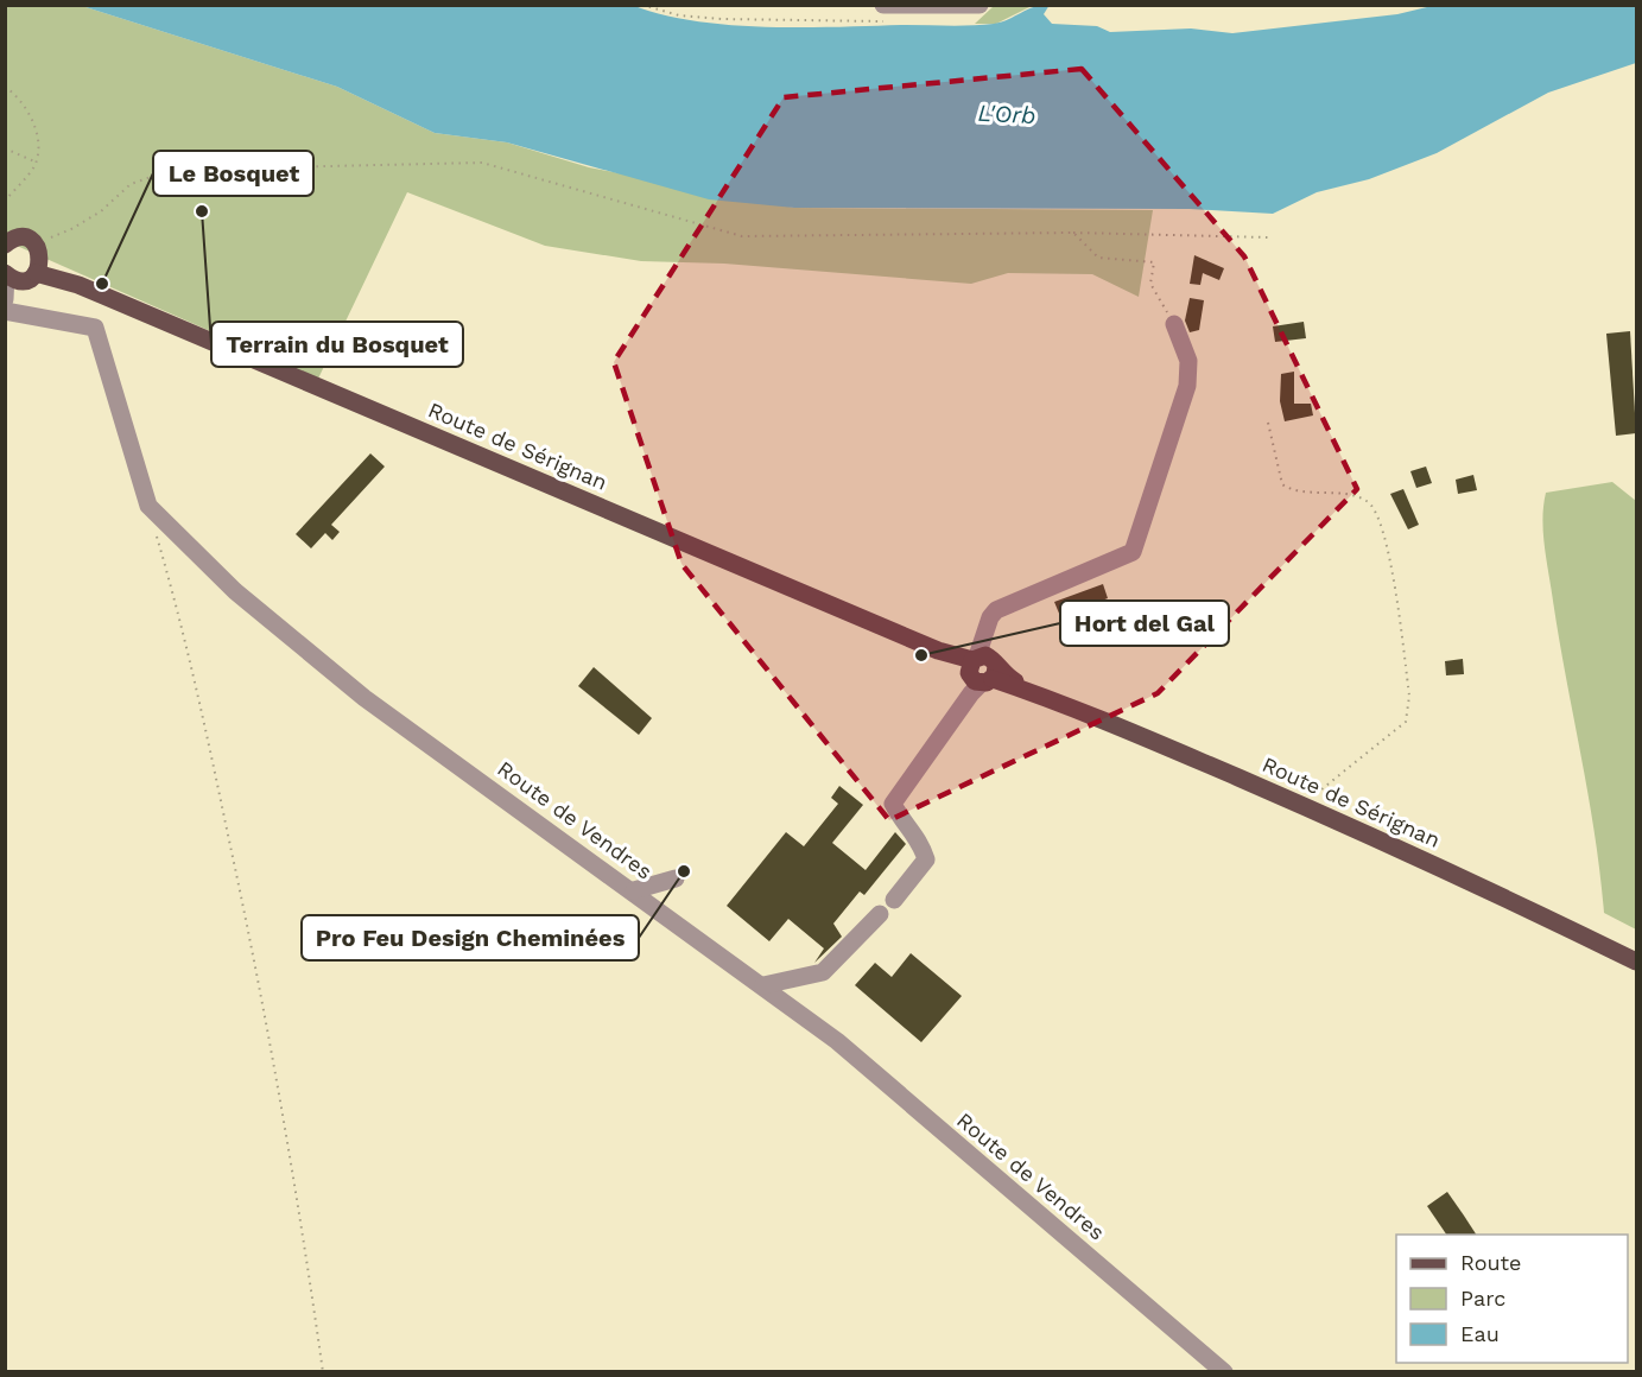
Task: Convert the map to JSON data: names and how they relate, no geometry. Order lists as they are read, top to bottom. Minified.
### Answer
{"streets":{"main road":["Route de Sérignan"],"street":["Route de Vendres"]},"water":["L'Orb"],"places":["Terrain du Bosquet","Le Bosquet","Hort del Gal","Pro Feu Design Cheminées"],"legend":["Route","Parc","Eau"]}
